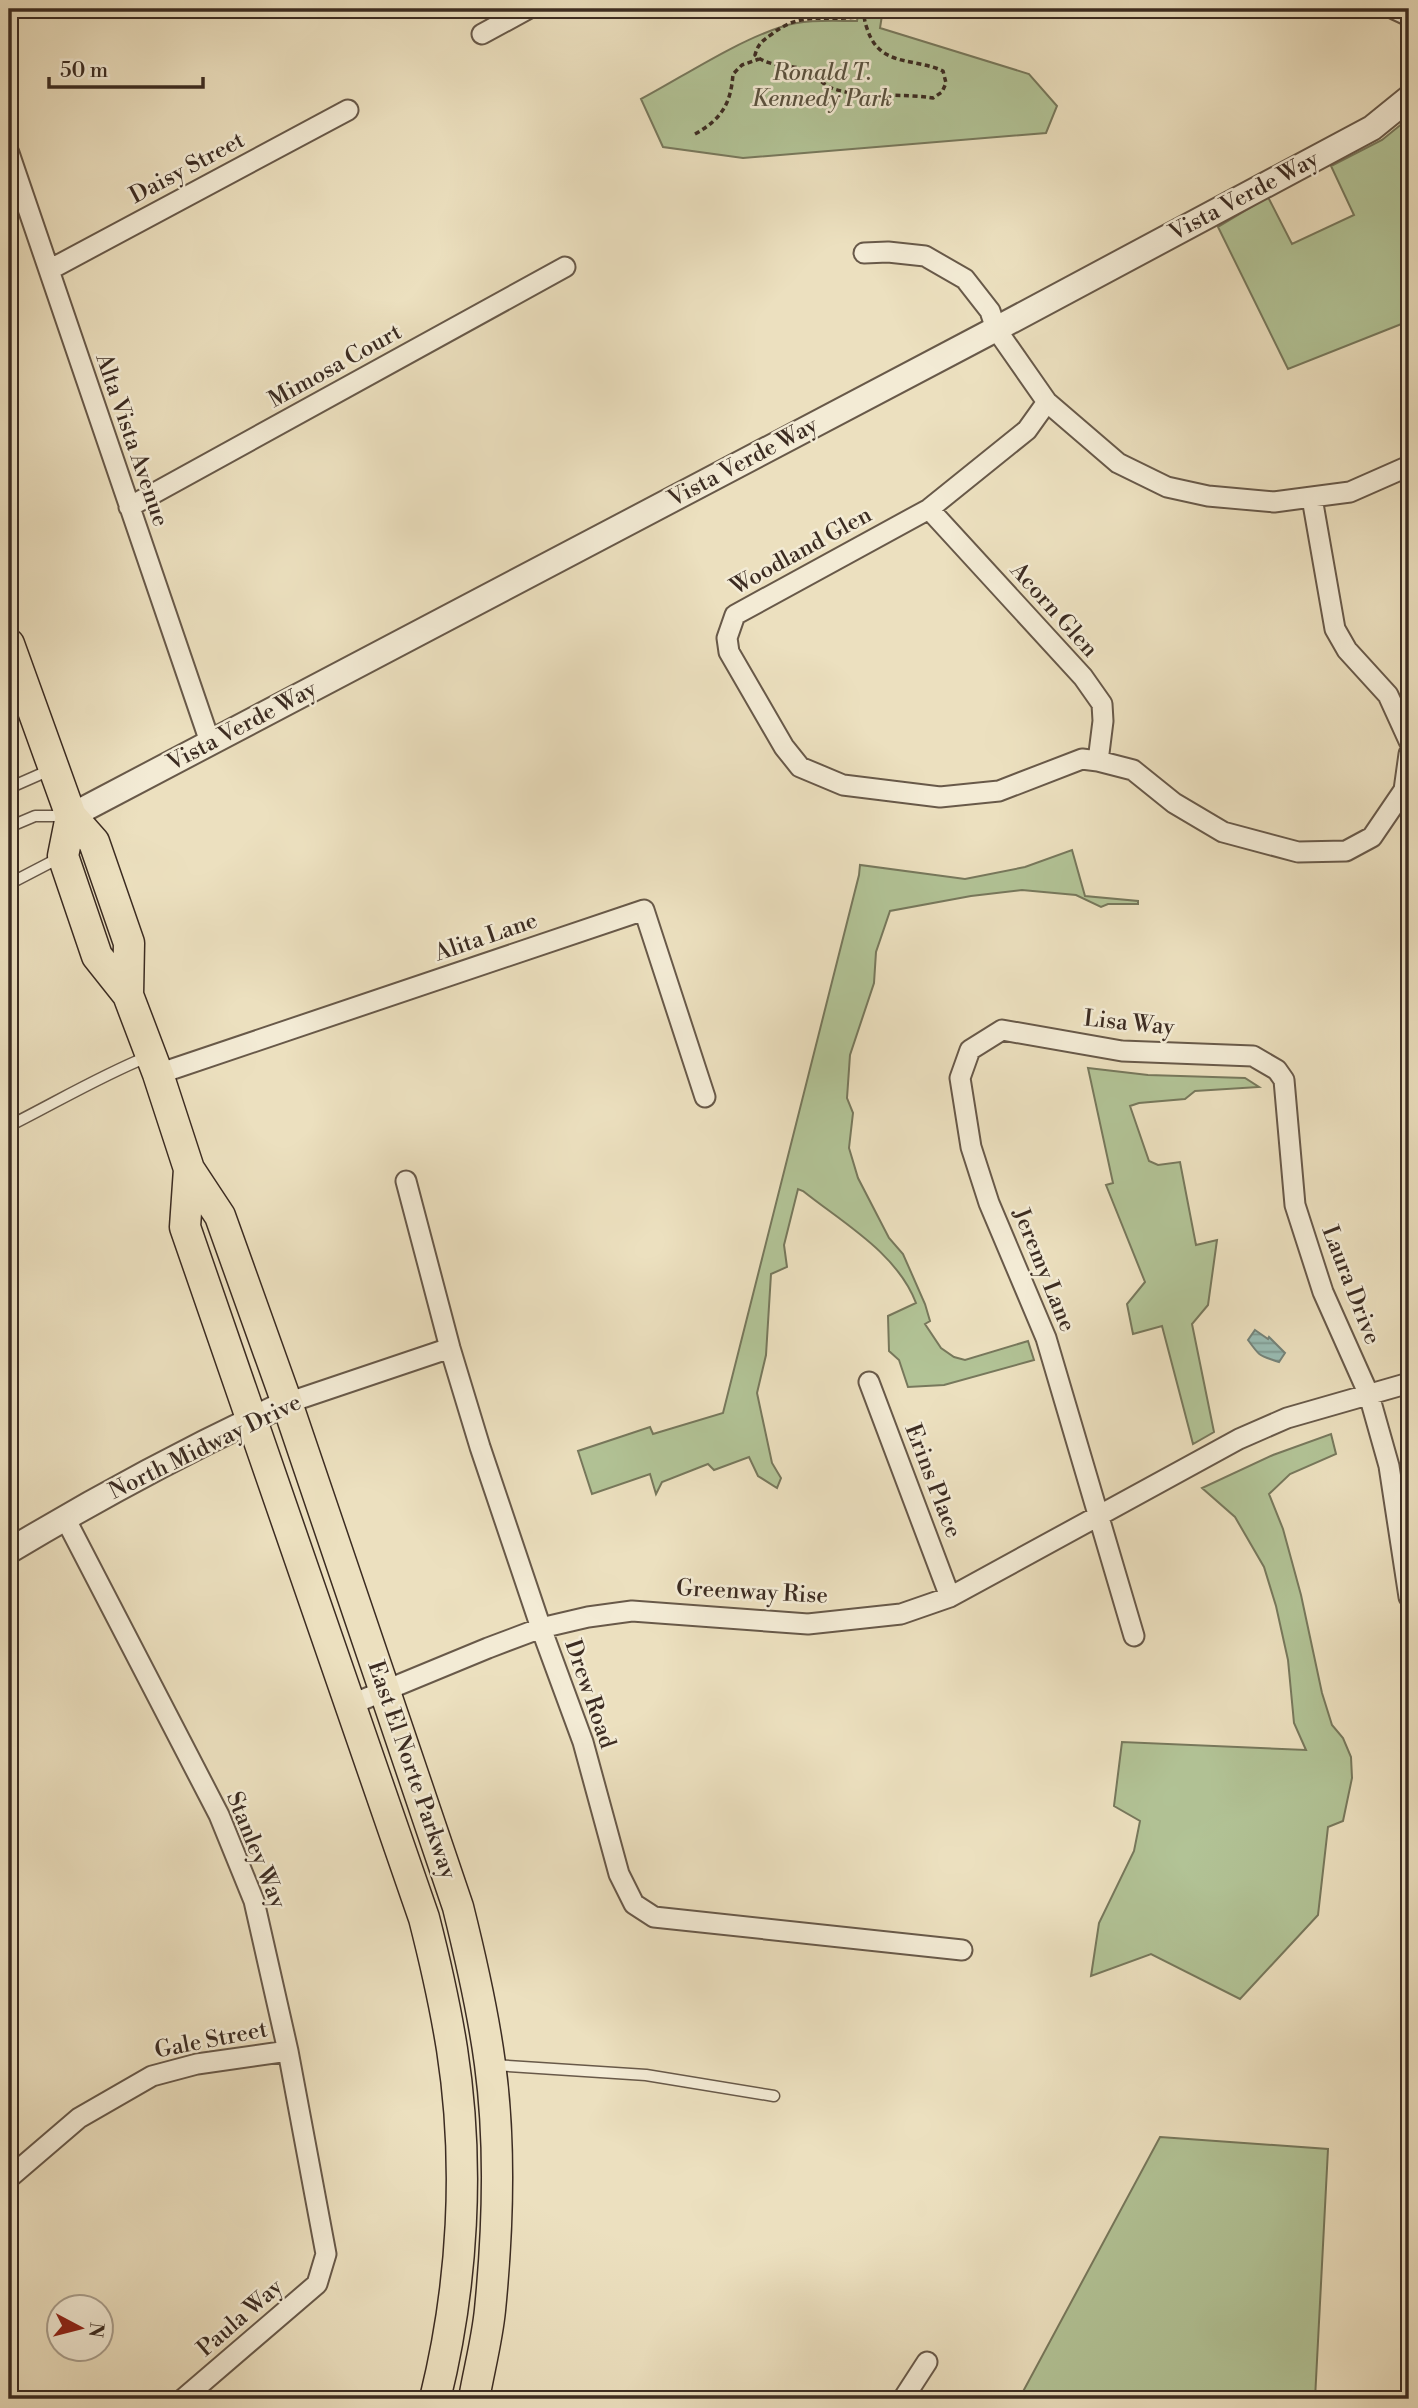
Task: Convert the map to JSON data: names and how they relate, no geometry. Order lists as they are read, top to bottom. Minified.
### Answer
{"streets":{"main road":["East El Norte Parkway"],"street":["Daisy Street","Vista Verde Way","Mimosa Court","Alta Vista Avenue","Woodland Glen","Acorn Glen","Alita Lane","Lisa Way","Jeremy Lane","Laura Drive","North Midway Drive","Erins Place","Greenway Rise","Drew Road","Stanley Way","Gale Street","Paula Way"]},"crossings":[["Daisy Street","Alta Vista Avenue"],["Vista Verde Way","Alta Vista Avenue"],["Vista Verde Way","East El Norte Parkway"],["Mimosa Court","Alta Vista Avenue"],["Woodland Glen","Acorn Glen"],["Alita Lane","East El Norte Parkway"],["Lisa Way","Jeremy Lane"],["Lisa Way","Laura Drive"],["Jeremy Lane","Greenway Rise"],["Laura Drive","Greenway Rise"],["North Midway Drive","Drew Road"],["North Midway Drive","East El Norte Parkway"],["North Midway Drive","Stanley Way"],["Erins Place","Greenway Rise"],["Greenway Rise","Drew Road"],["Greenway Rise","East El Norte Parkway"],["Stanley Way","Gale Street"],["Stanley Way","Paula Way"]],"parks":["Ronald T. Kennedy Park"],"scale_bar":"50 m","north":"right"}
